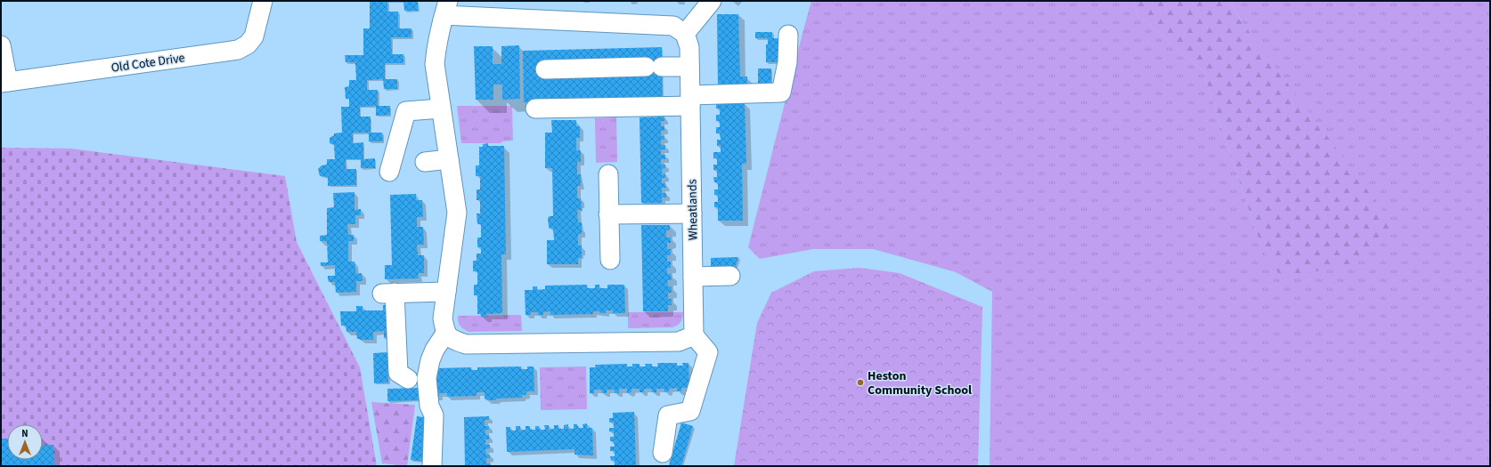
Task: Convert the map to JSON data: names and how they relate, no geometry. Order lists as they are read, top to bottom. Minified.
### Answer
{"streets":{"street":["Old Cote Drive","Wheatlands"]},"places":["Heston Community School"],"north":"top"}
